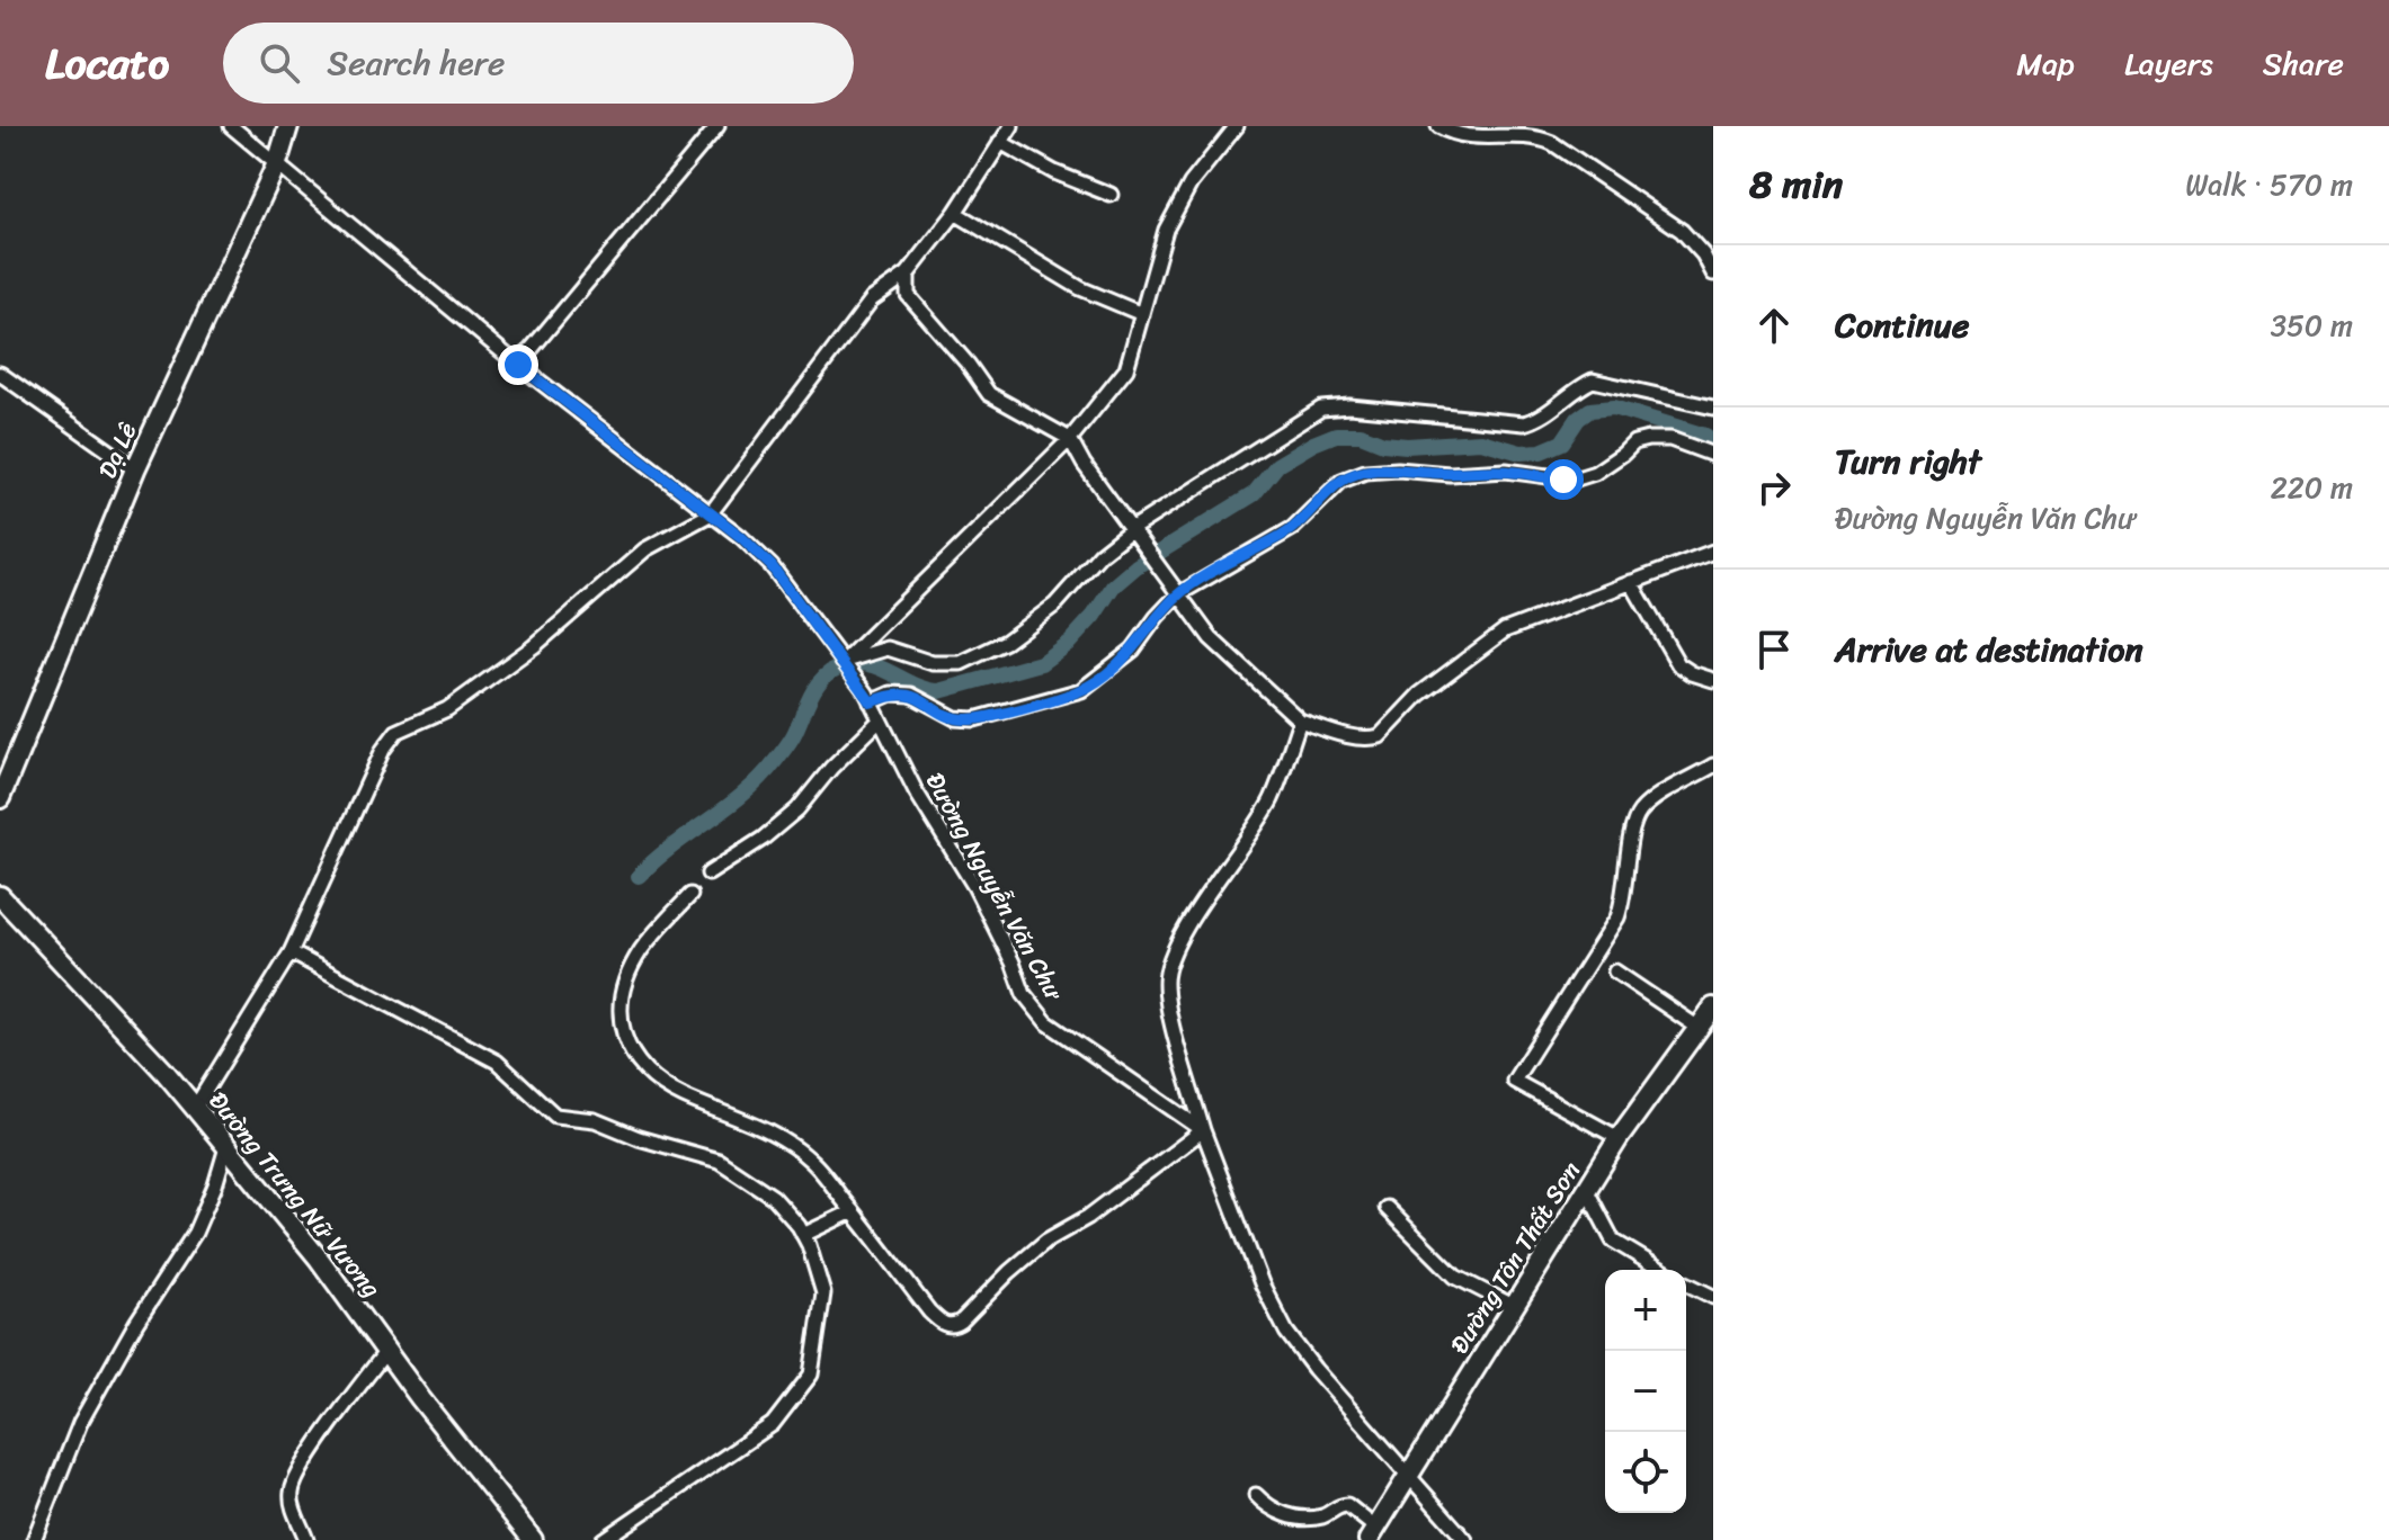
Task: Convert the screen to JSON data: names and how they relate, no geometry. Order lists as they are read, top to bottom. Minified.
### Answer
{"streets":{"street":["Dạ Lê","Đường Nguyễn Văn Chư","Đường Trưng Nữ Vương","Đường Tôn Thất Sơn"]},"page":{"header":"Locato","search":"Search here","nav":["Map","Layers","Share"],"heading":["8 min","Walk · 570 m"],"list":[["Continue","350 m"],["Turn right","Đường Nguyễn Văn Chư","220 m"],"Arrive at destination"],"map_buttons":["+","−"]}}
